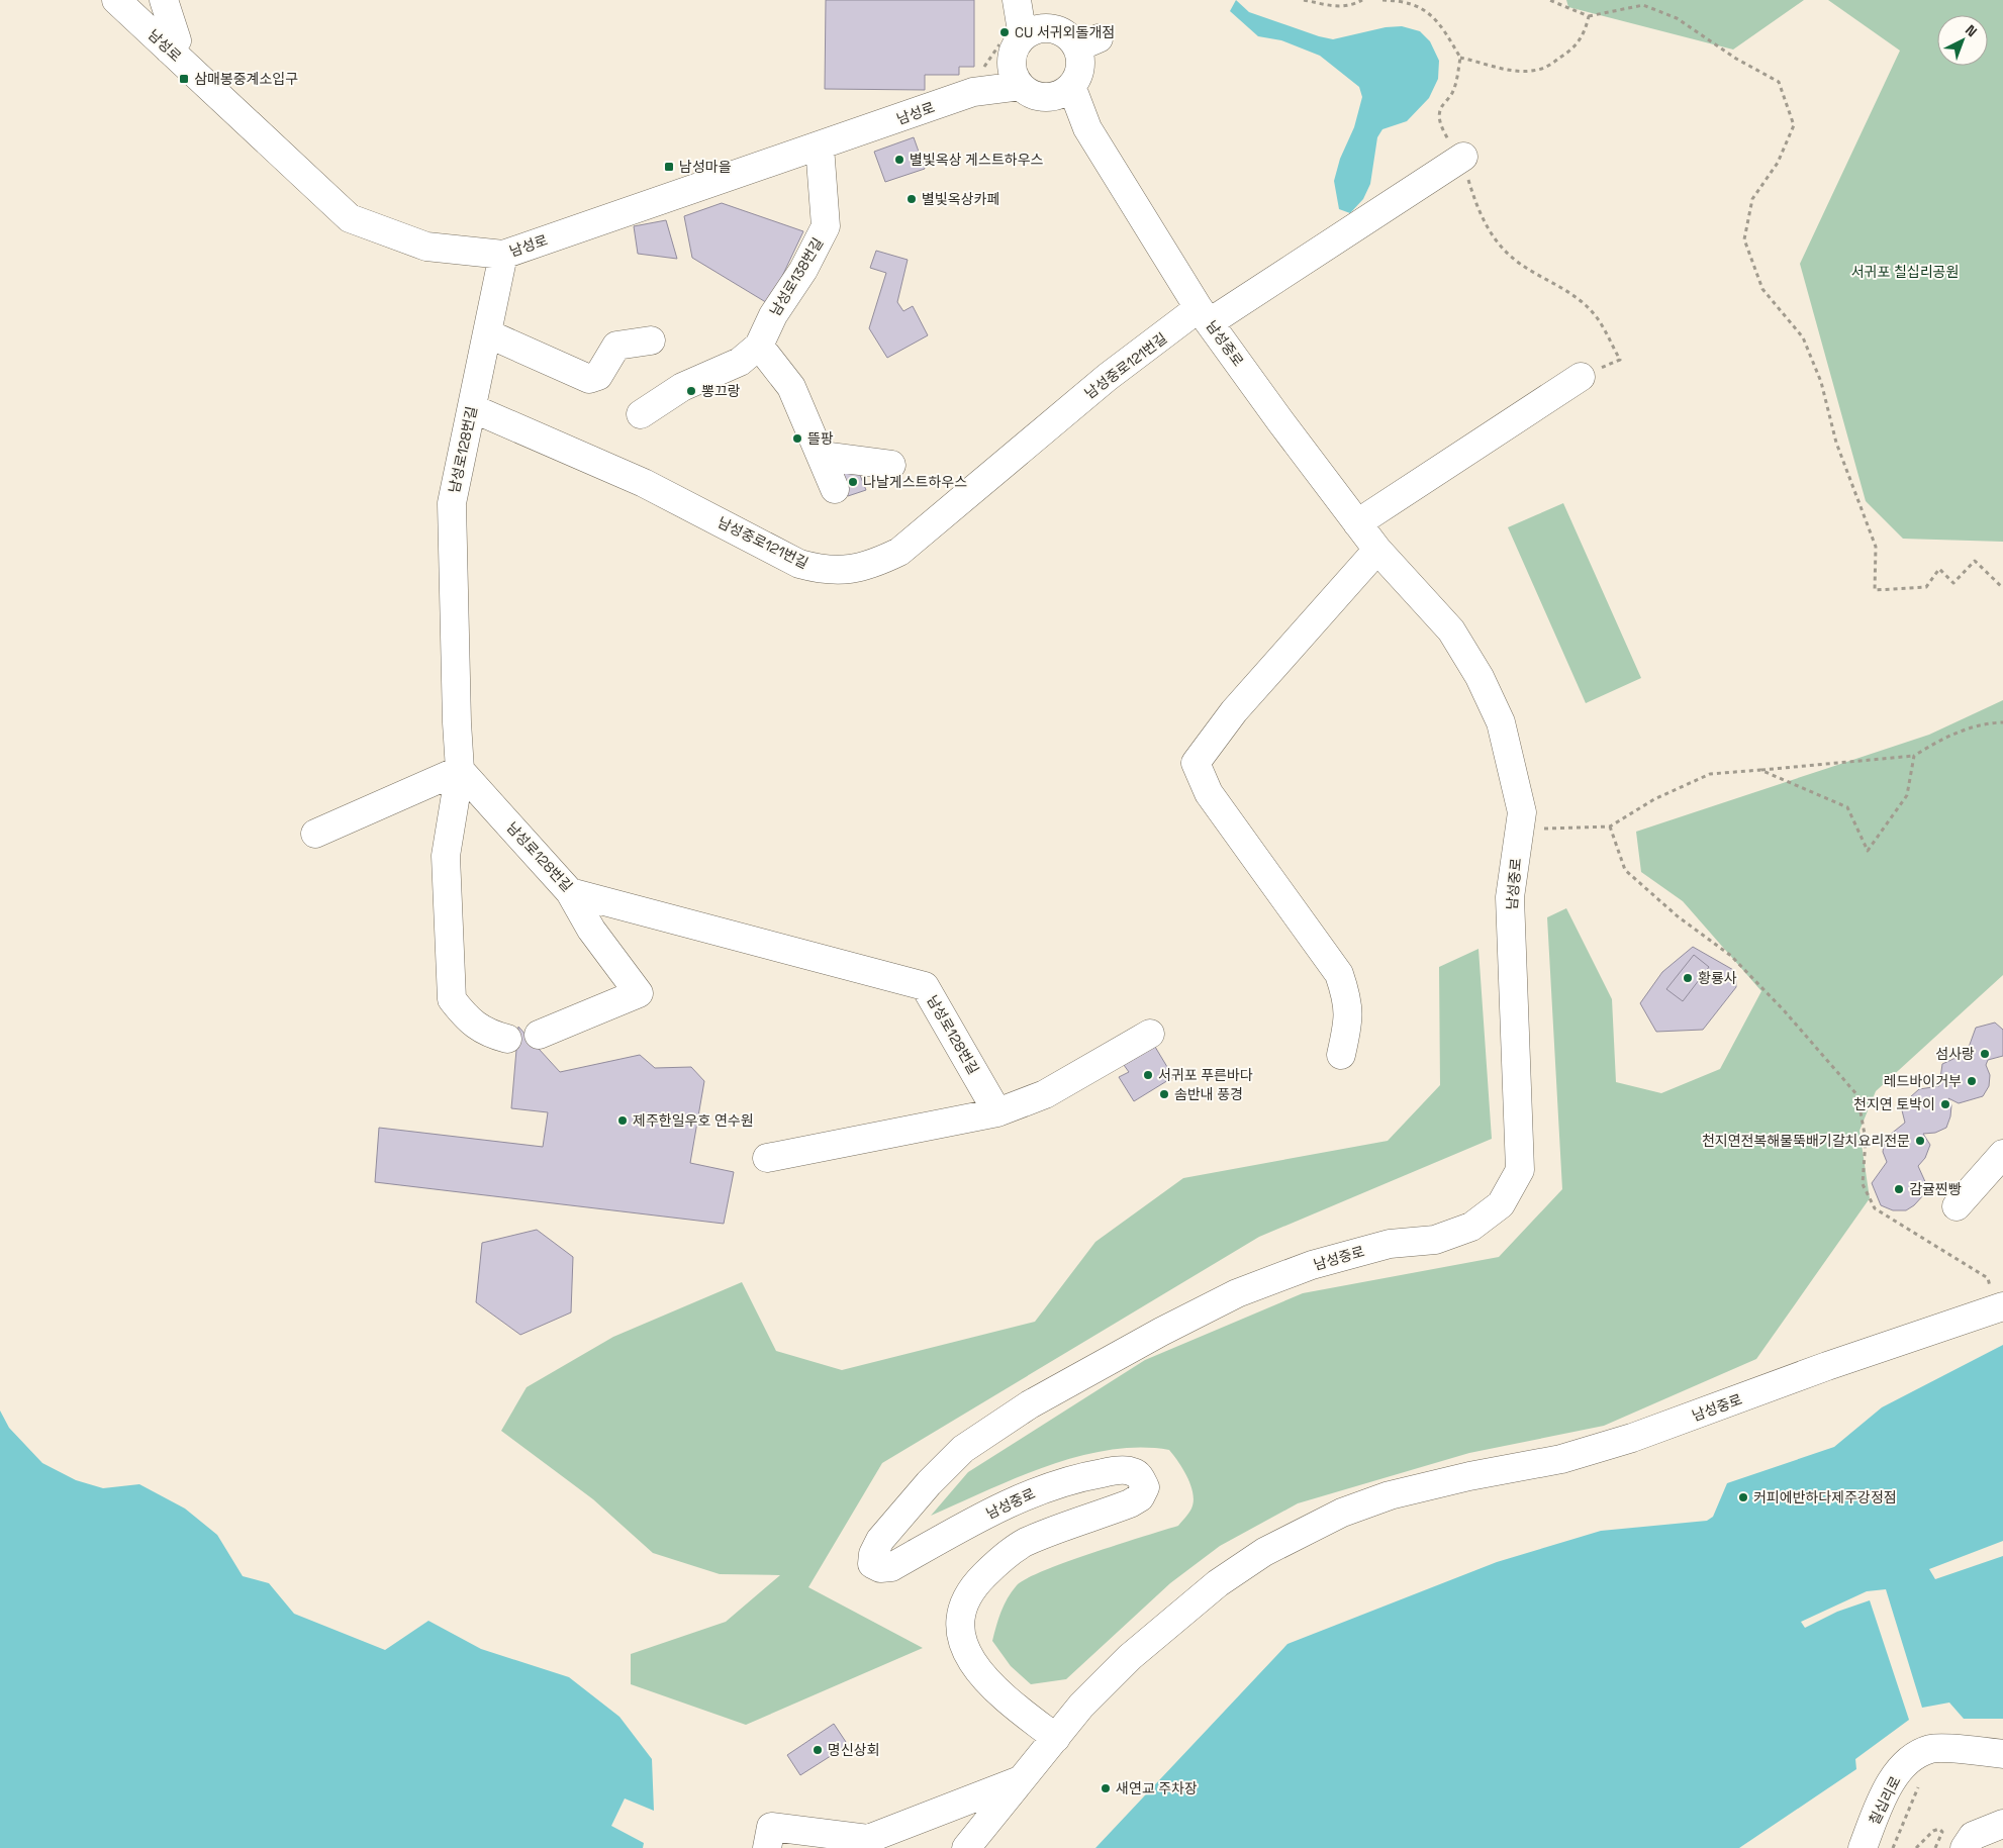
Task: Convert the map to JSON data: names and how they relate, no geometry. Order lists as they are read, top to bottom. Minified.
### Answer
{"streets":{"street":["남성로","남성로138번길","남성중로","남성중로121번길","남성로128번길","칠십리로"]},"crossings":[["남성로","남성로138번길"],["남성로","남성로128번길"],["남성중로","남성중로121번길"],["남성중로121번길","남성로128번길"]],"parks":["서귀포 칠십리공원"],"places":{"other":["CU 서귀외돌개점","별빛옥상 게스트하우스","별빛옥상카페","뽕끄랑","뜰팡","나날게스트하우스","황룡사","섬사랑","서귀포 푸른바다","레드바이거부","솜반내 풍경","천지연 토박이","제주한일우호 연수원","천지연전복해물뚝배기갈치요리전문","감귤찐빵","커피에반하다제주강정점","명신상회","새연교 주차장"],"transit":["삼매봉중계소입구","남성마을"]},"north":"top right"}
